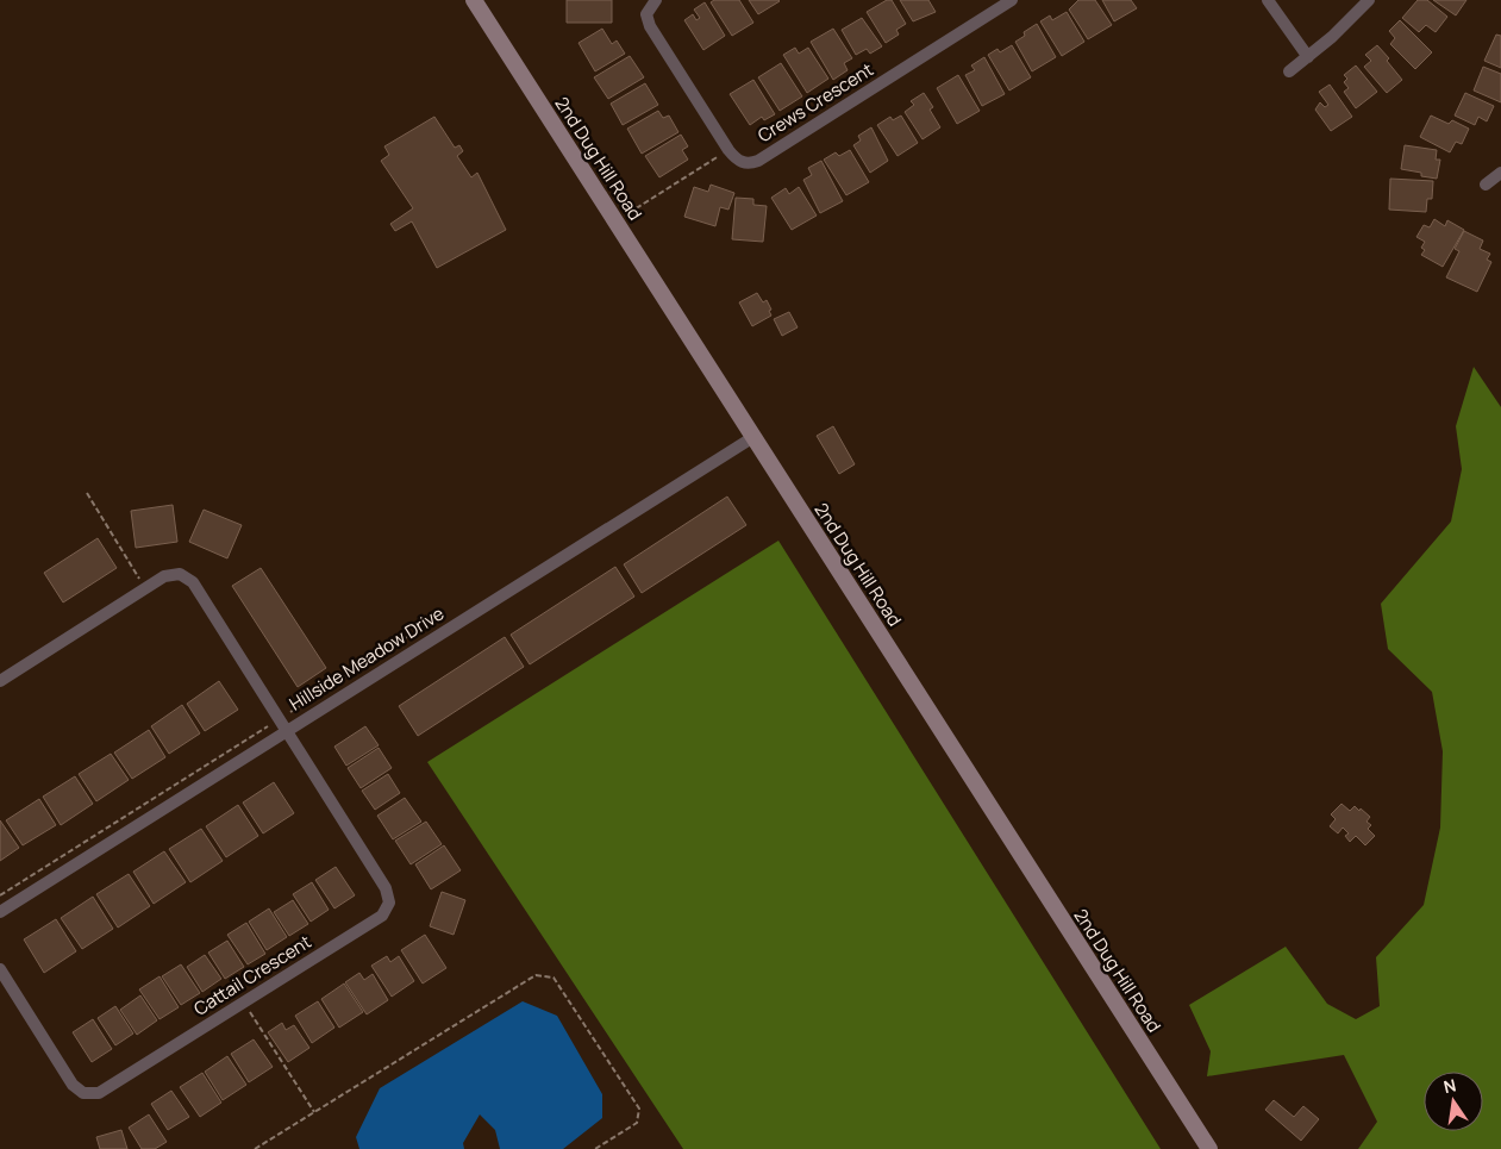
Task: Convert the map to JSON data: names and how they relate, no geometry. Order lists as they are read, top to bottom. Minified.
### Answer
{"streets":{"street":["Crews Crescent","2nd Dug Hill Road","Hillside Meadow Drive","Cattail Crescent"]},"crossings":[["2nd Dug Hill Road","Hillside Meadow Drive"],["Hillside Meadow Drive","Cattail Crescent"]],"north":"top"}
